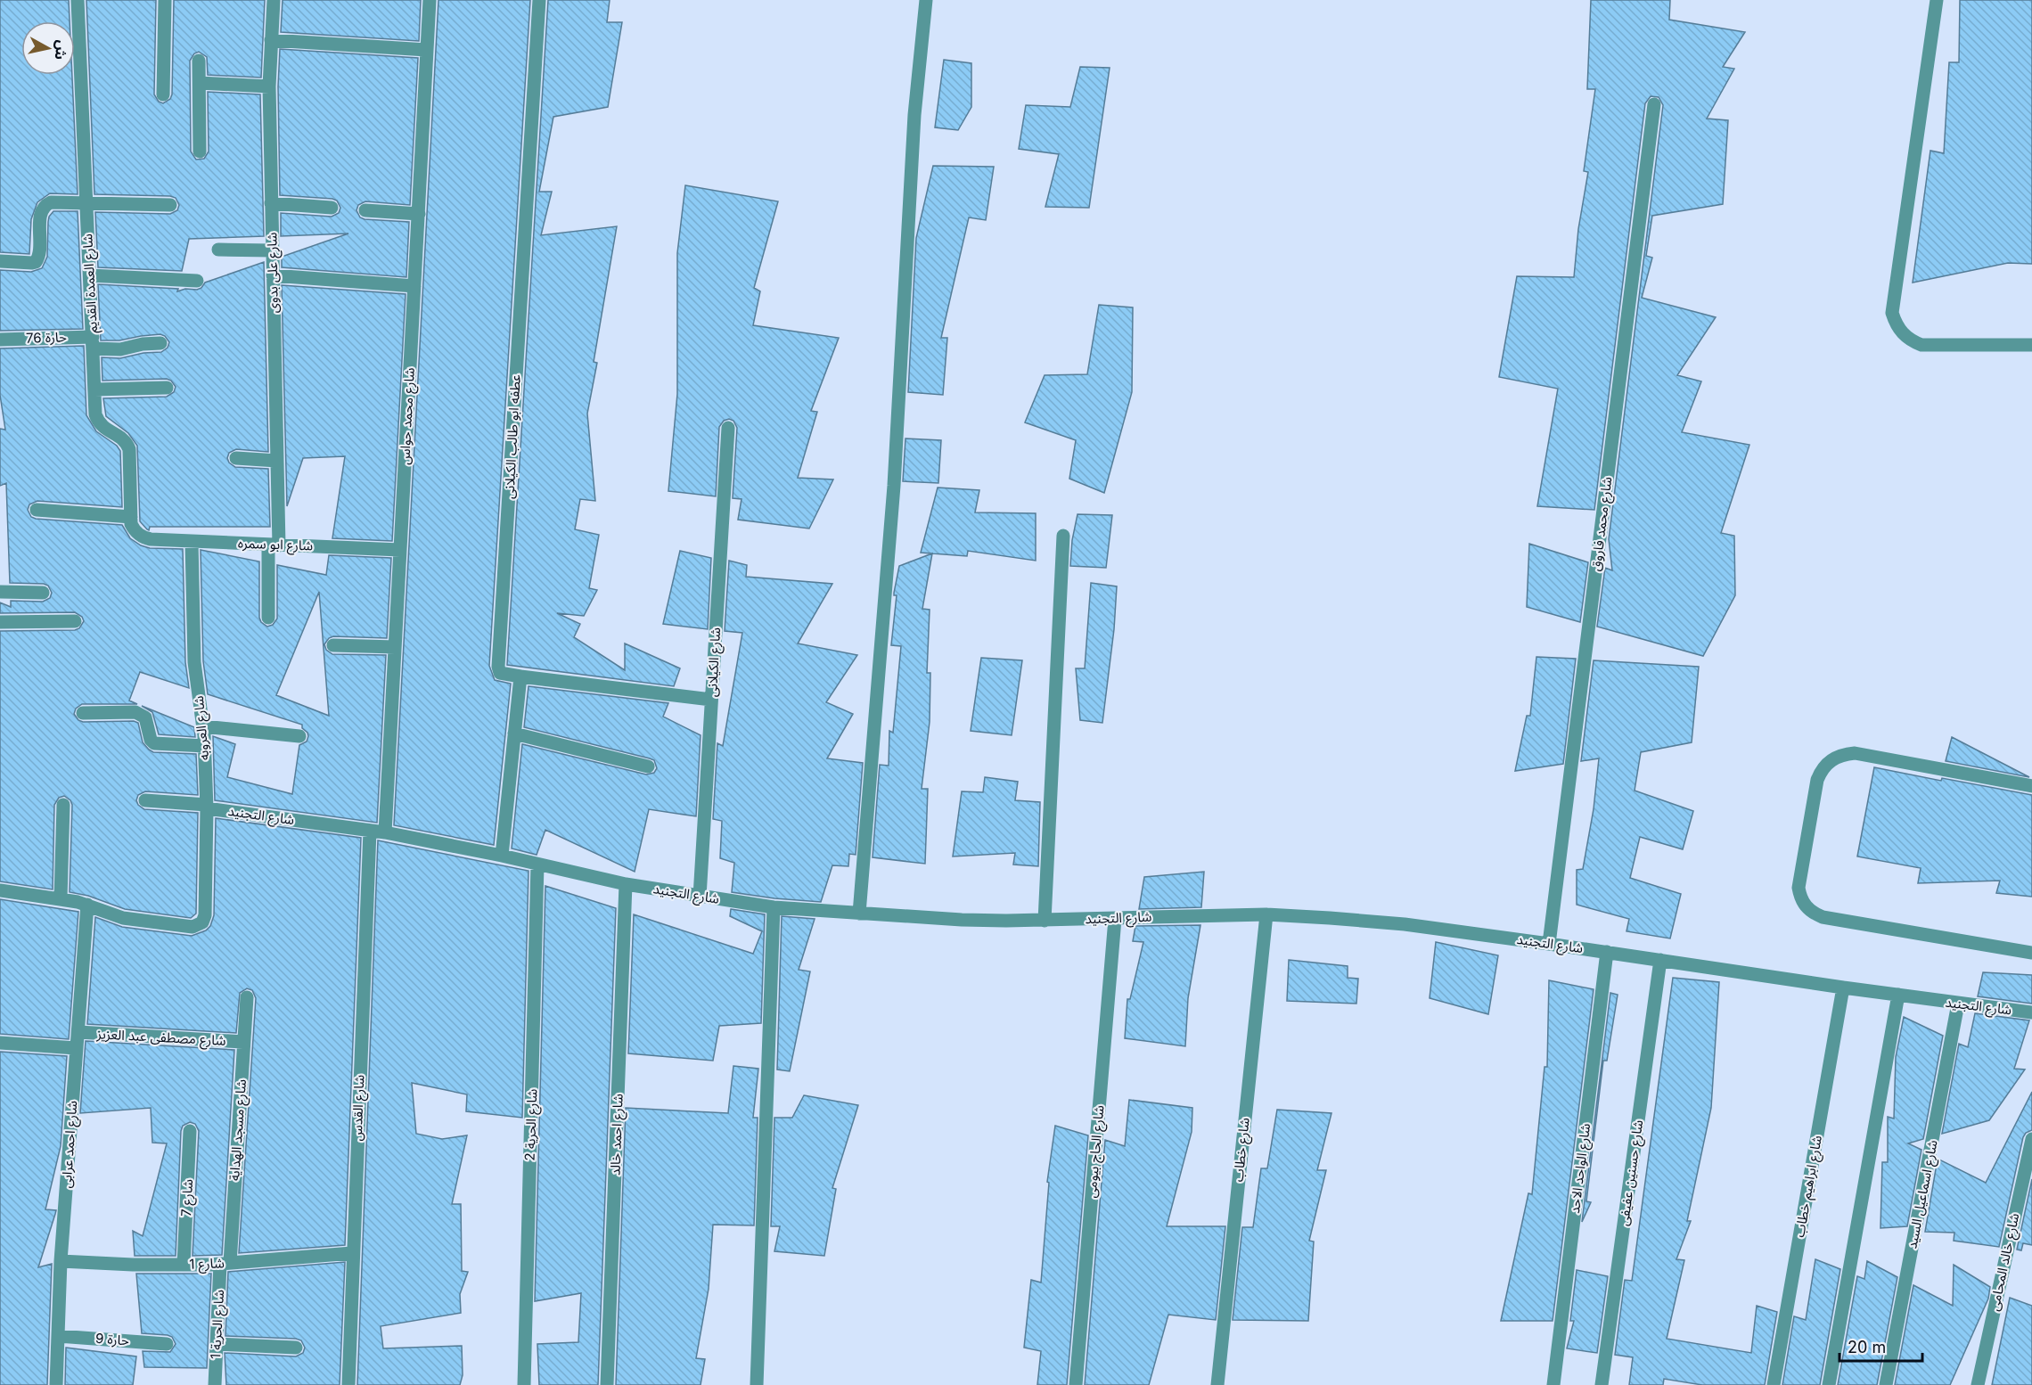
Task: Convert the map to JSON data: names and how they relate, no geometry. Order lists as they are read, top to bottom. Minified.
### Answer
{"streets":{"street":["شارع على بدوى","شارع العمدة القديم","حارة 76","شارع محمد حواس","عطفه ابو طالب الكيلانى","شارع محمد فاروق","شارع ابو سمره","شارع الكيلانى","شارع العروبه","شارع التجنيد","شارع مصطفى عبد العزيز","شارع القدس","شارع الحرية 2","شارع مسجد الهداية","شارع احمد خالد","شارع احمد عرابى","شارع خطاب","شارع الحاج بيومى","شارع الواحد الاحد","شارع حسنين عفيفى","شارع ابراهيم خطاب","شارع اسماعيل السيد","شارع 7","شارع خالد المحامى","شارع 1","شارع الحرية 1","حارة 9"]},"crossings":[["شارع على بدوى","شارع ابو سمره"],["شارع العمدة القديم","حارة 76"],["شارع العمدة القديم","شارع ابو سمره"],["شارع محمد حواس","شارع ابو سمره"],["شارع محمد حواس","شارع التجنيد"],["شارع محمد فاروق","شارع التجنيد"],["شارع ابو سمره","شارع العروبه"],["شارع الكيلانى","شارع التجنيد"],["شارع العروبه","شارع التجنيد"],["شارع العروبه","شارع احمد عرابى"],["شارع التجنيد","شارع القدس"],["شارع التجنيد","شارع الحرية 2"],["شارع التجنيد","شارع احمد خالد"],["شارع التجنيد","شارع خطاب"],["شارع التجنيد","شارع الحاج بيومى"],["شارع التجنيد","شارع الواحد الاحد"],["شارع التجنيد","شارع حسنين عفيفى"],["شارع التجنيد","شارع ابراهيم خطاب"],["شارع التجنيد","شارع اسماعيل السيد"],["شارع مصطفى عبد العزيز","شارع مسجد الهداية"],["شارع مصطفى عبد العزيز","شارع احمد عرابى"],["شارع القدس","شارع 1"],["شارع مسجد الهداية","شارع 1"],["شارع مسجد الهداية","شارع الحرية 1"],["شارع احمد عرابى","شارع 1"],["شارع احمد عرابى","حارة 9"],["شارع 7","شارع 1"],["شارع 1","شارع الحرية 1"]],"scale_bar":"20 m","north":"right"}
